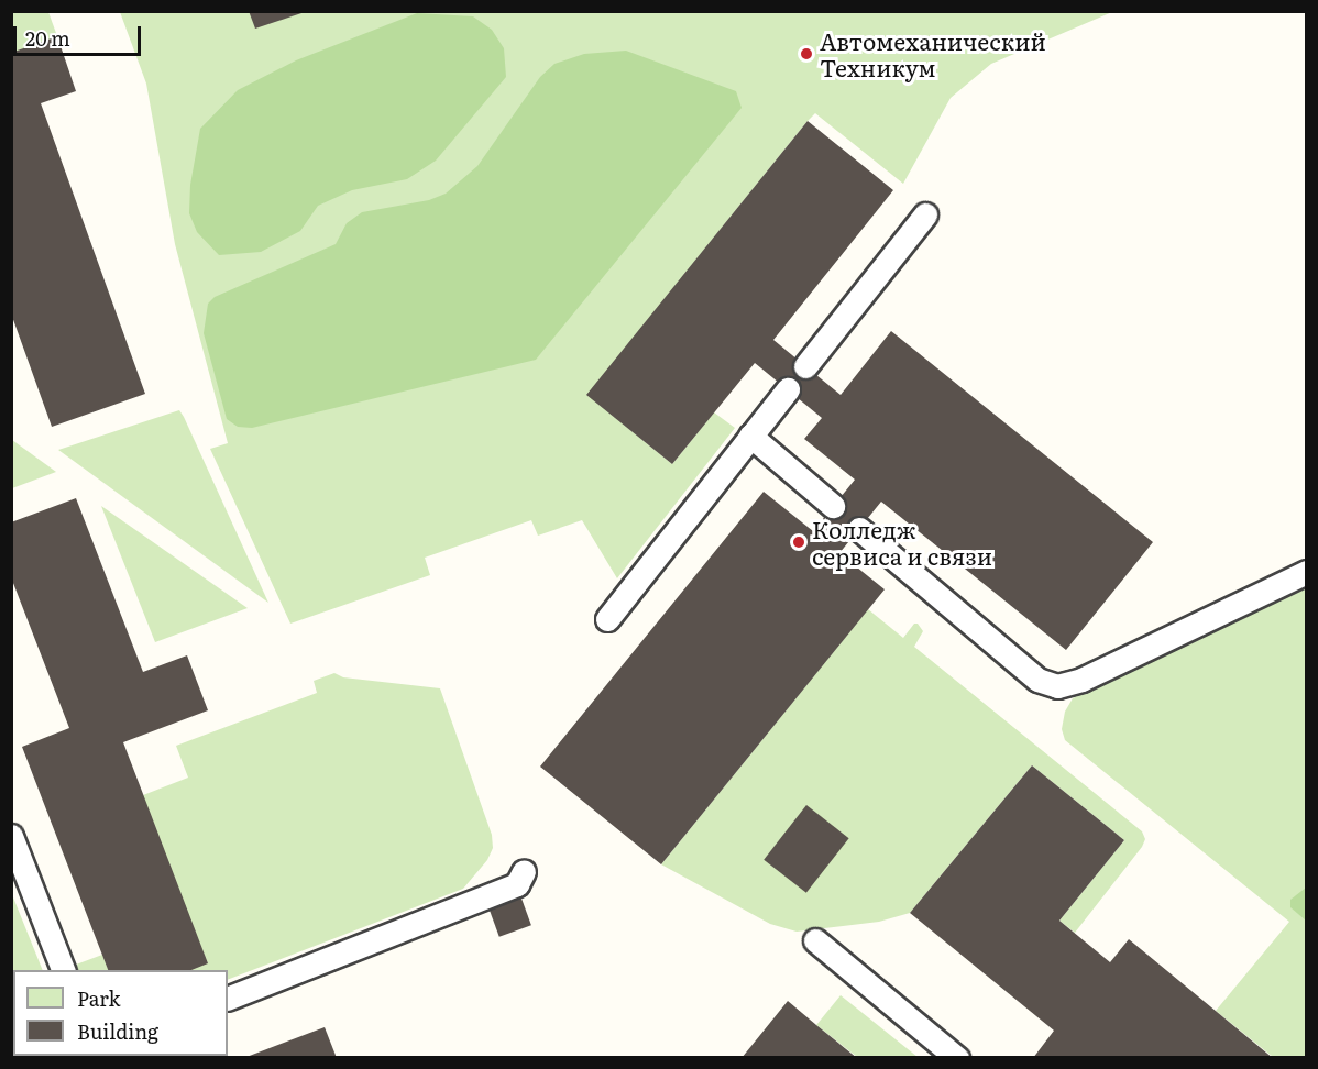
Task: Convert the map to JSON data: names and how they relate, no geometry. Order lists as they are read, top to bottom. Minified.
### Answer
{"places":["Автомеханический Техникум","Колледж сервиса и связи"],"legend":["Park","Building"],"scale_bar":"20 m"}
